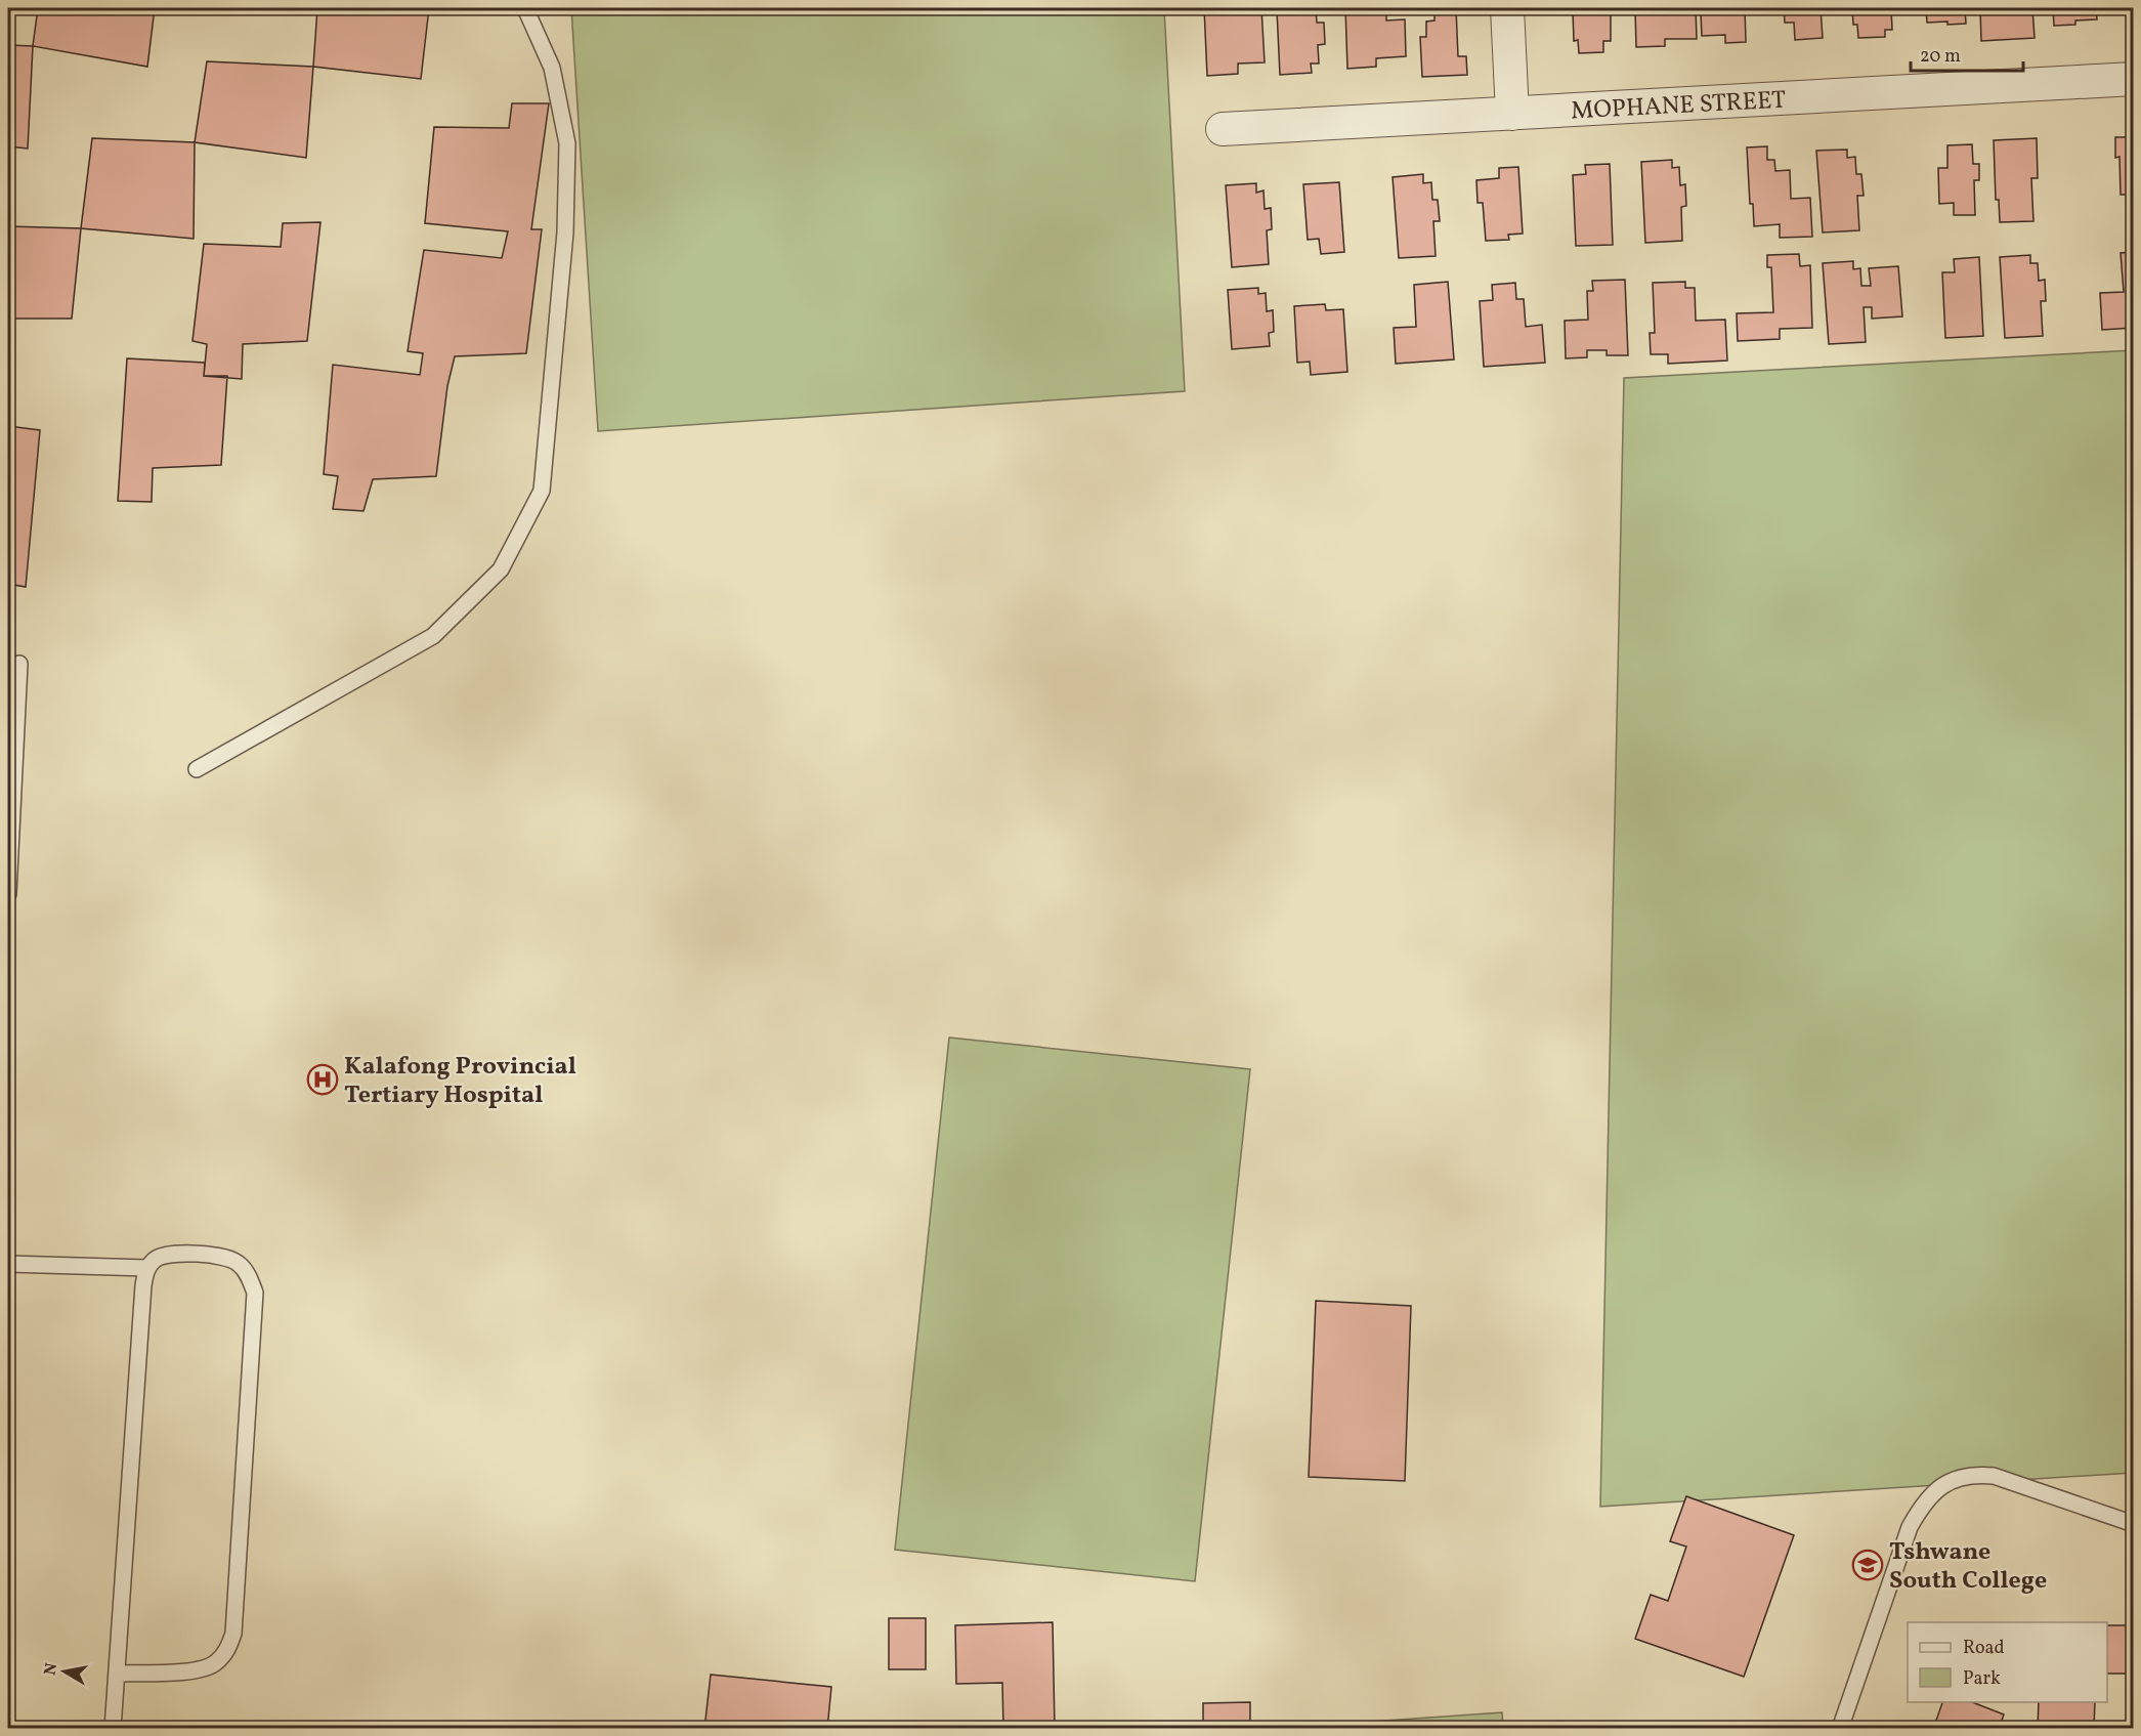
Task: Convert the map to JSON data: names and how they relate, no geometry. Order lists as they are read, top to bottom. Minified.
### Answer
{"streets":{"street":["MOPHANE STREET"]},"places":{"hospital":["Kalafong Provincial Tertiary Hospital"],"school or university":["Tshwane South College"]},"legend":["Road","Park"],"scale_bar":"20 m","north":"left"}
